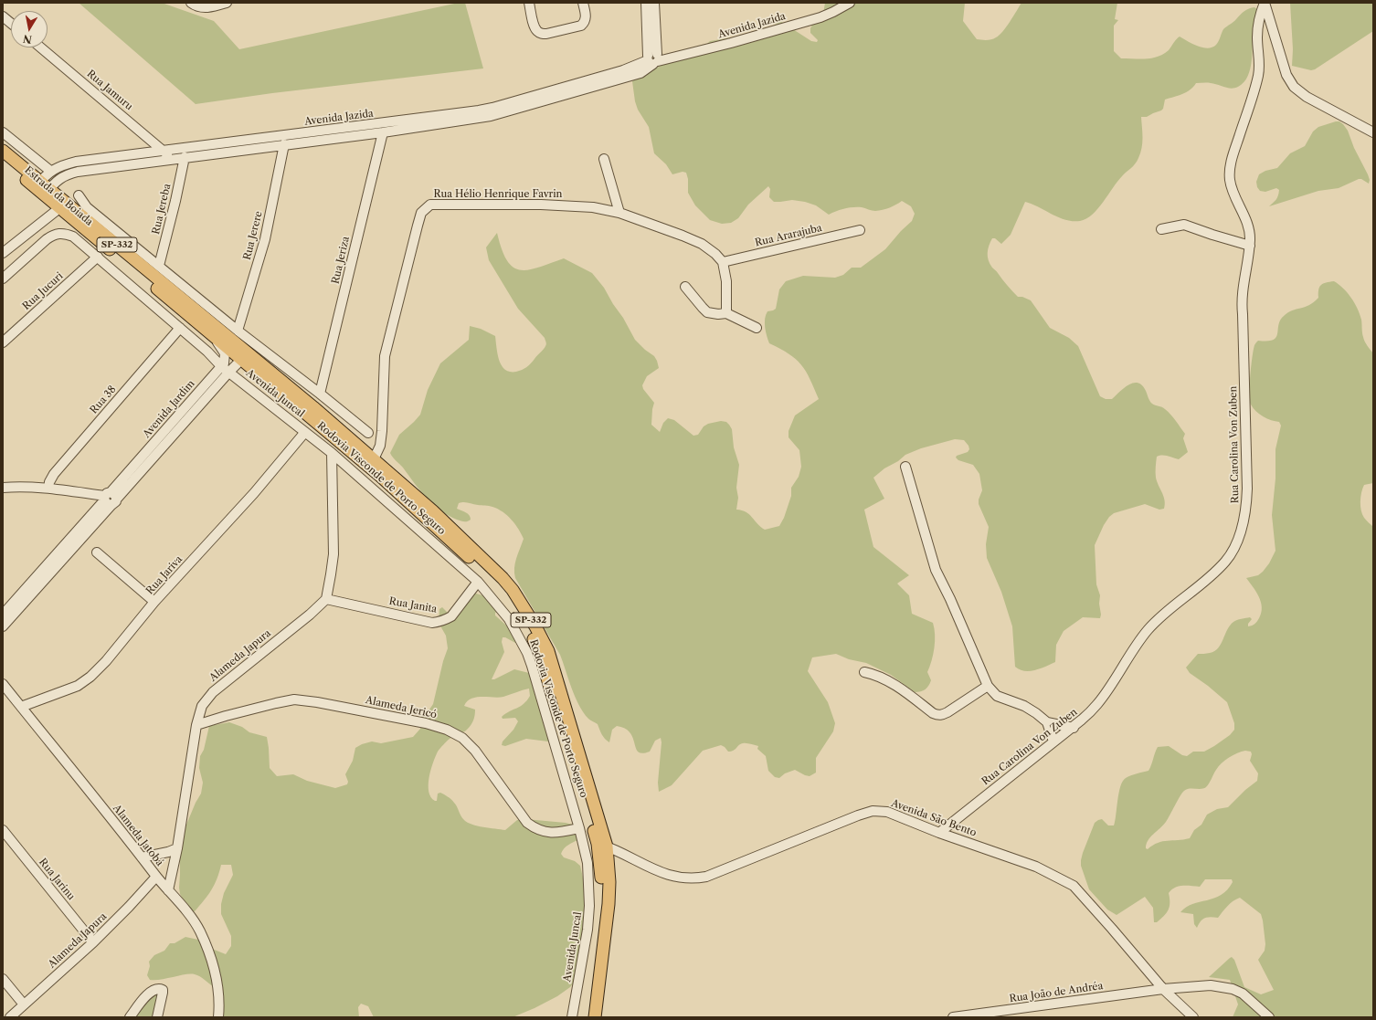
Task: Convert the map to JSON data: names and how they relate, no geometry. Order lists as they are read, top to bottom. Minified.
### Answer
{"streets":{"main road":["Estrada da Boiada","SP-332","Rodovia Visconde de Porto Seguro"],"street":["Avenida Jazida","Rua Jamuru","Rua Hélio Henrique Favrin","Rua Jereba","Rua Jerere","Rua Ararajuba","Rua Jeriza","Rua Jucuri","Avenida Juncal","Rua 38","Avenida Jardim","Rua Carolina Von Zuben","Rua Jariva","Rua Janita","Alameda Japura","Alameda Jericó","Avenida São Bento","Alameda Jatobá","Rua Jarinu","Rua João de Andréa"]},"crossings":[["Avenida Jazida","Rua Jamuru"],["Avenida Jazida","Estrada da Boiada"],["Avenida Jazida","Rua Jereba"],["Avenida Jazida","Rua Jerere"],["Avenida Jazida","Rua Jeriza"],["Rua Hélio Henrique Favrin","Rua Ararajuba"],["Rua Hélio Henrique Favrin","Rodovia Visconde de Porto Seguro"],["Estrada da Boiada","Rua Jerere"],["Estrada da Boiada","Rodovia Visconde de Porto Seguro"],["Rua Jerere","Rodovia Visconde de Porto Seguro"],["Rua Jucuri","Avenida Juncal"],["Avenida Juncal","Rua 38"],["Avenida Juncal","Avenida Jardim"],["Avenida Juncal","Rua Jariva"],["Avenida Juncal","Rua Janita"],["Avenida Juncal","Alameda Jericó"],["Avenida Jardim","Rodovia Visconde de Porto Seguro"],["Rua Carolina Von Zuben","Avenida São Bento"],["Rodovia Visconde de Porto Seguro","Avenida São Bento"],["Rua Jariva","Alameda Jatobá"],["Rua Janita","Alameda Japura"],["Alameda Japura","Alameda Jericó"],["Alameda Japura","Alameda Jatobá"],["Alameda Japura","Rua Jarinu"],["Avenida São Bento","Rua João de Andréa"]],"north":"bottom"}
